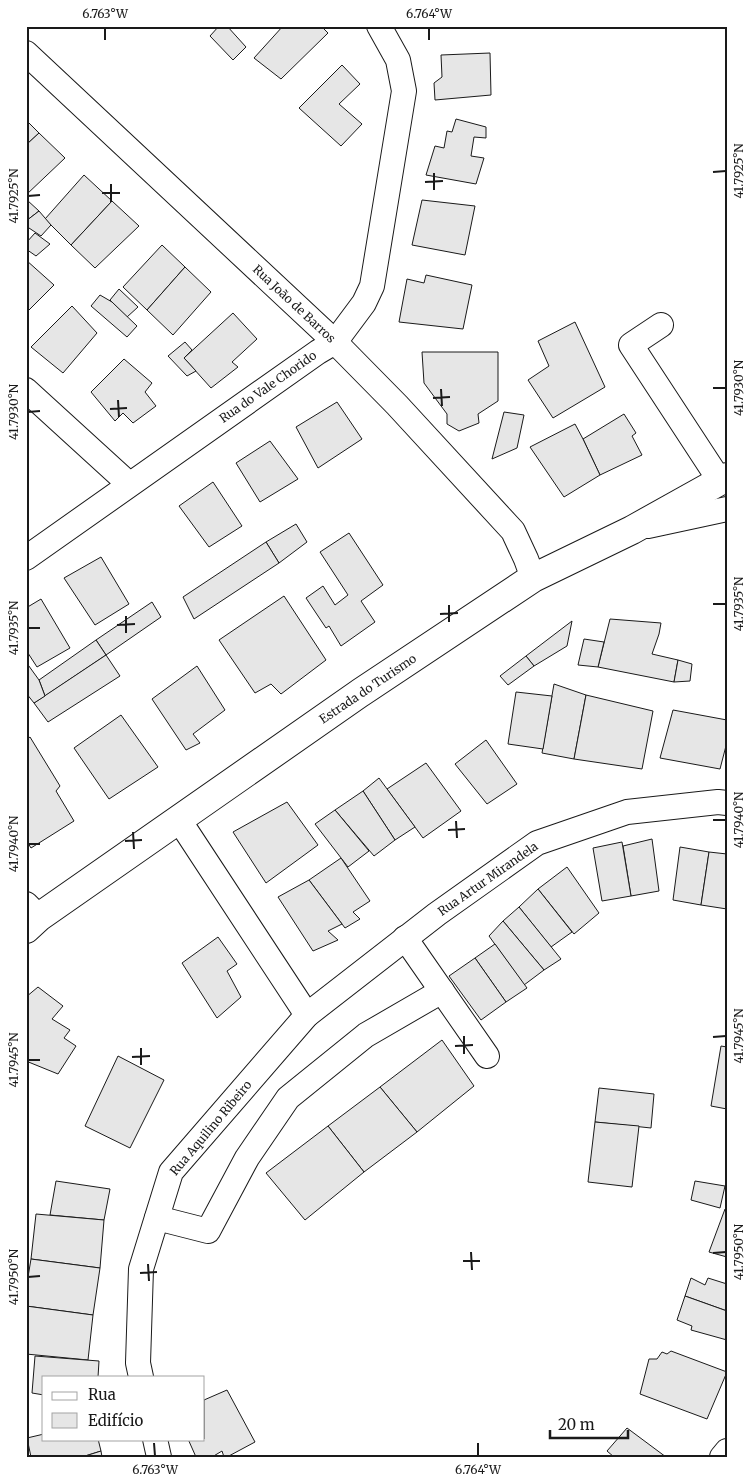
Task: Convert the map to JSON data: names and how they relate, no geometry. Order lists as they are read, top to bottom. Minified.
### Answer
{"streets":{"main road":["Estrada do Turismo"],"street":["Rua João de Barros","Rua do Vale Chorido","Rua Artur Mirandela","Rua Aquilino Ribeiro"]},"crossings":[["Rua João de Barros","Rua do Vale Chorido"],["Rua João de Barros","Estrada do Turismo"],["Rua Artur Mirandela","Rua Aquilino Ribeiro"]],"legend":["Rua","Edifício"],"scale_bar":"20 m","coordinates":["6.763°W","6.764°W","41.7925°N","41.7930°N","41.7935°N","41.7940°N","41.7945°N","41.7950°N"]}
